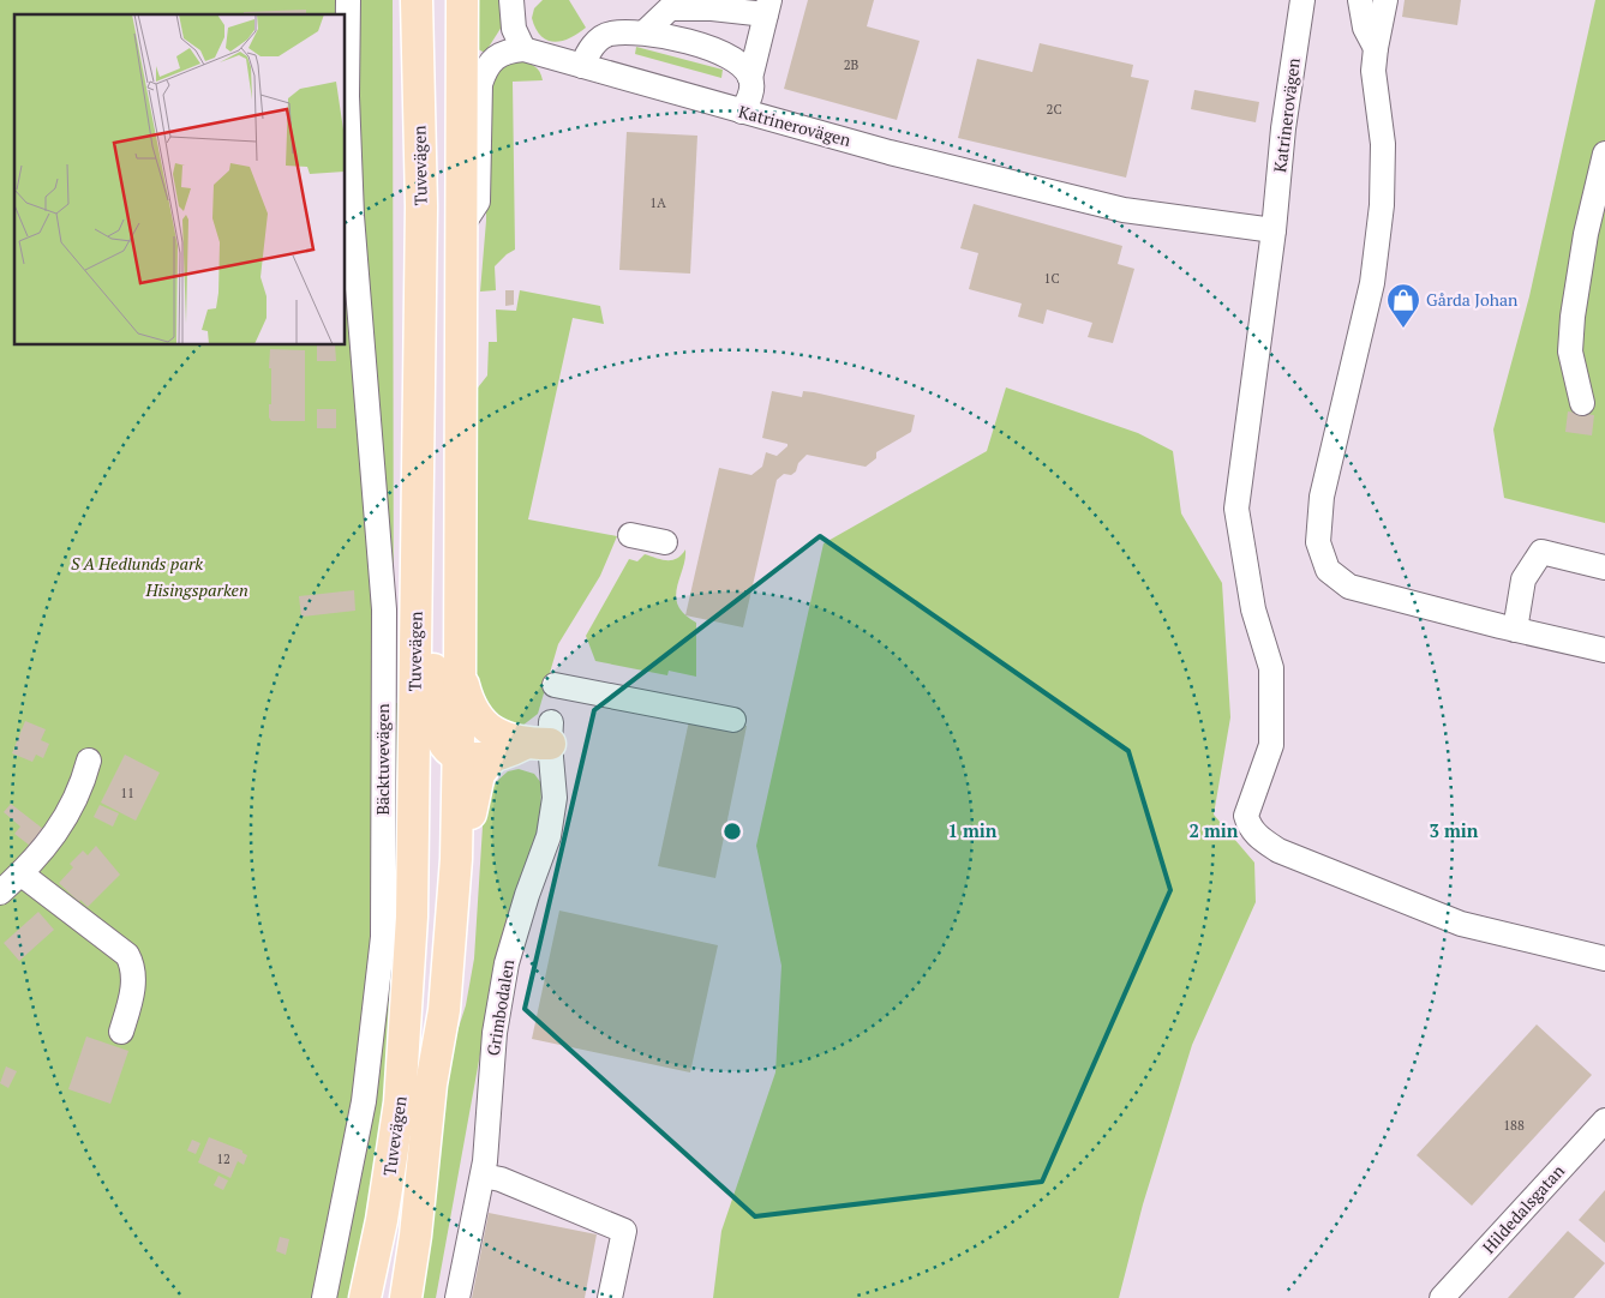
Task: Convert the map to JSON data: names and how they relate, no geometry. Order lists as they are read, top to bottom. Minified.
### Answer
{"streets":{"main road":["Tuvevägen"],"street":["Katrinerovägen","Bäcktuvevägen","Grimbodalen","Hildedalsgatan"]},"parks":["S A Hedlunds park","Hisingsparken"],"places":{"shop":["Gårda Johan"]},"house_numbers":["2B","2C","1A","1C","11","188","12"],"rings":["1 min","2 min","3 min"]}
